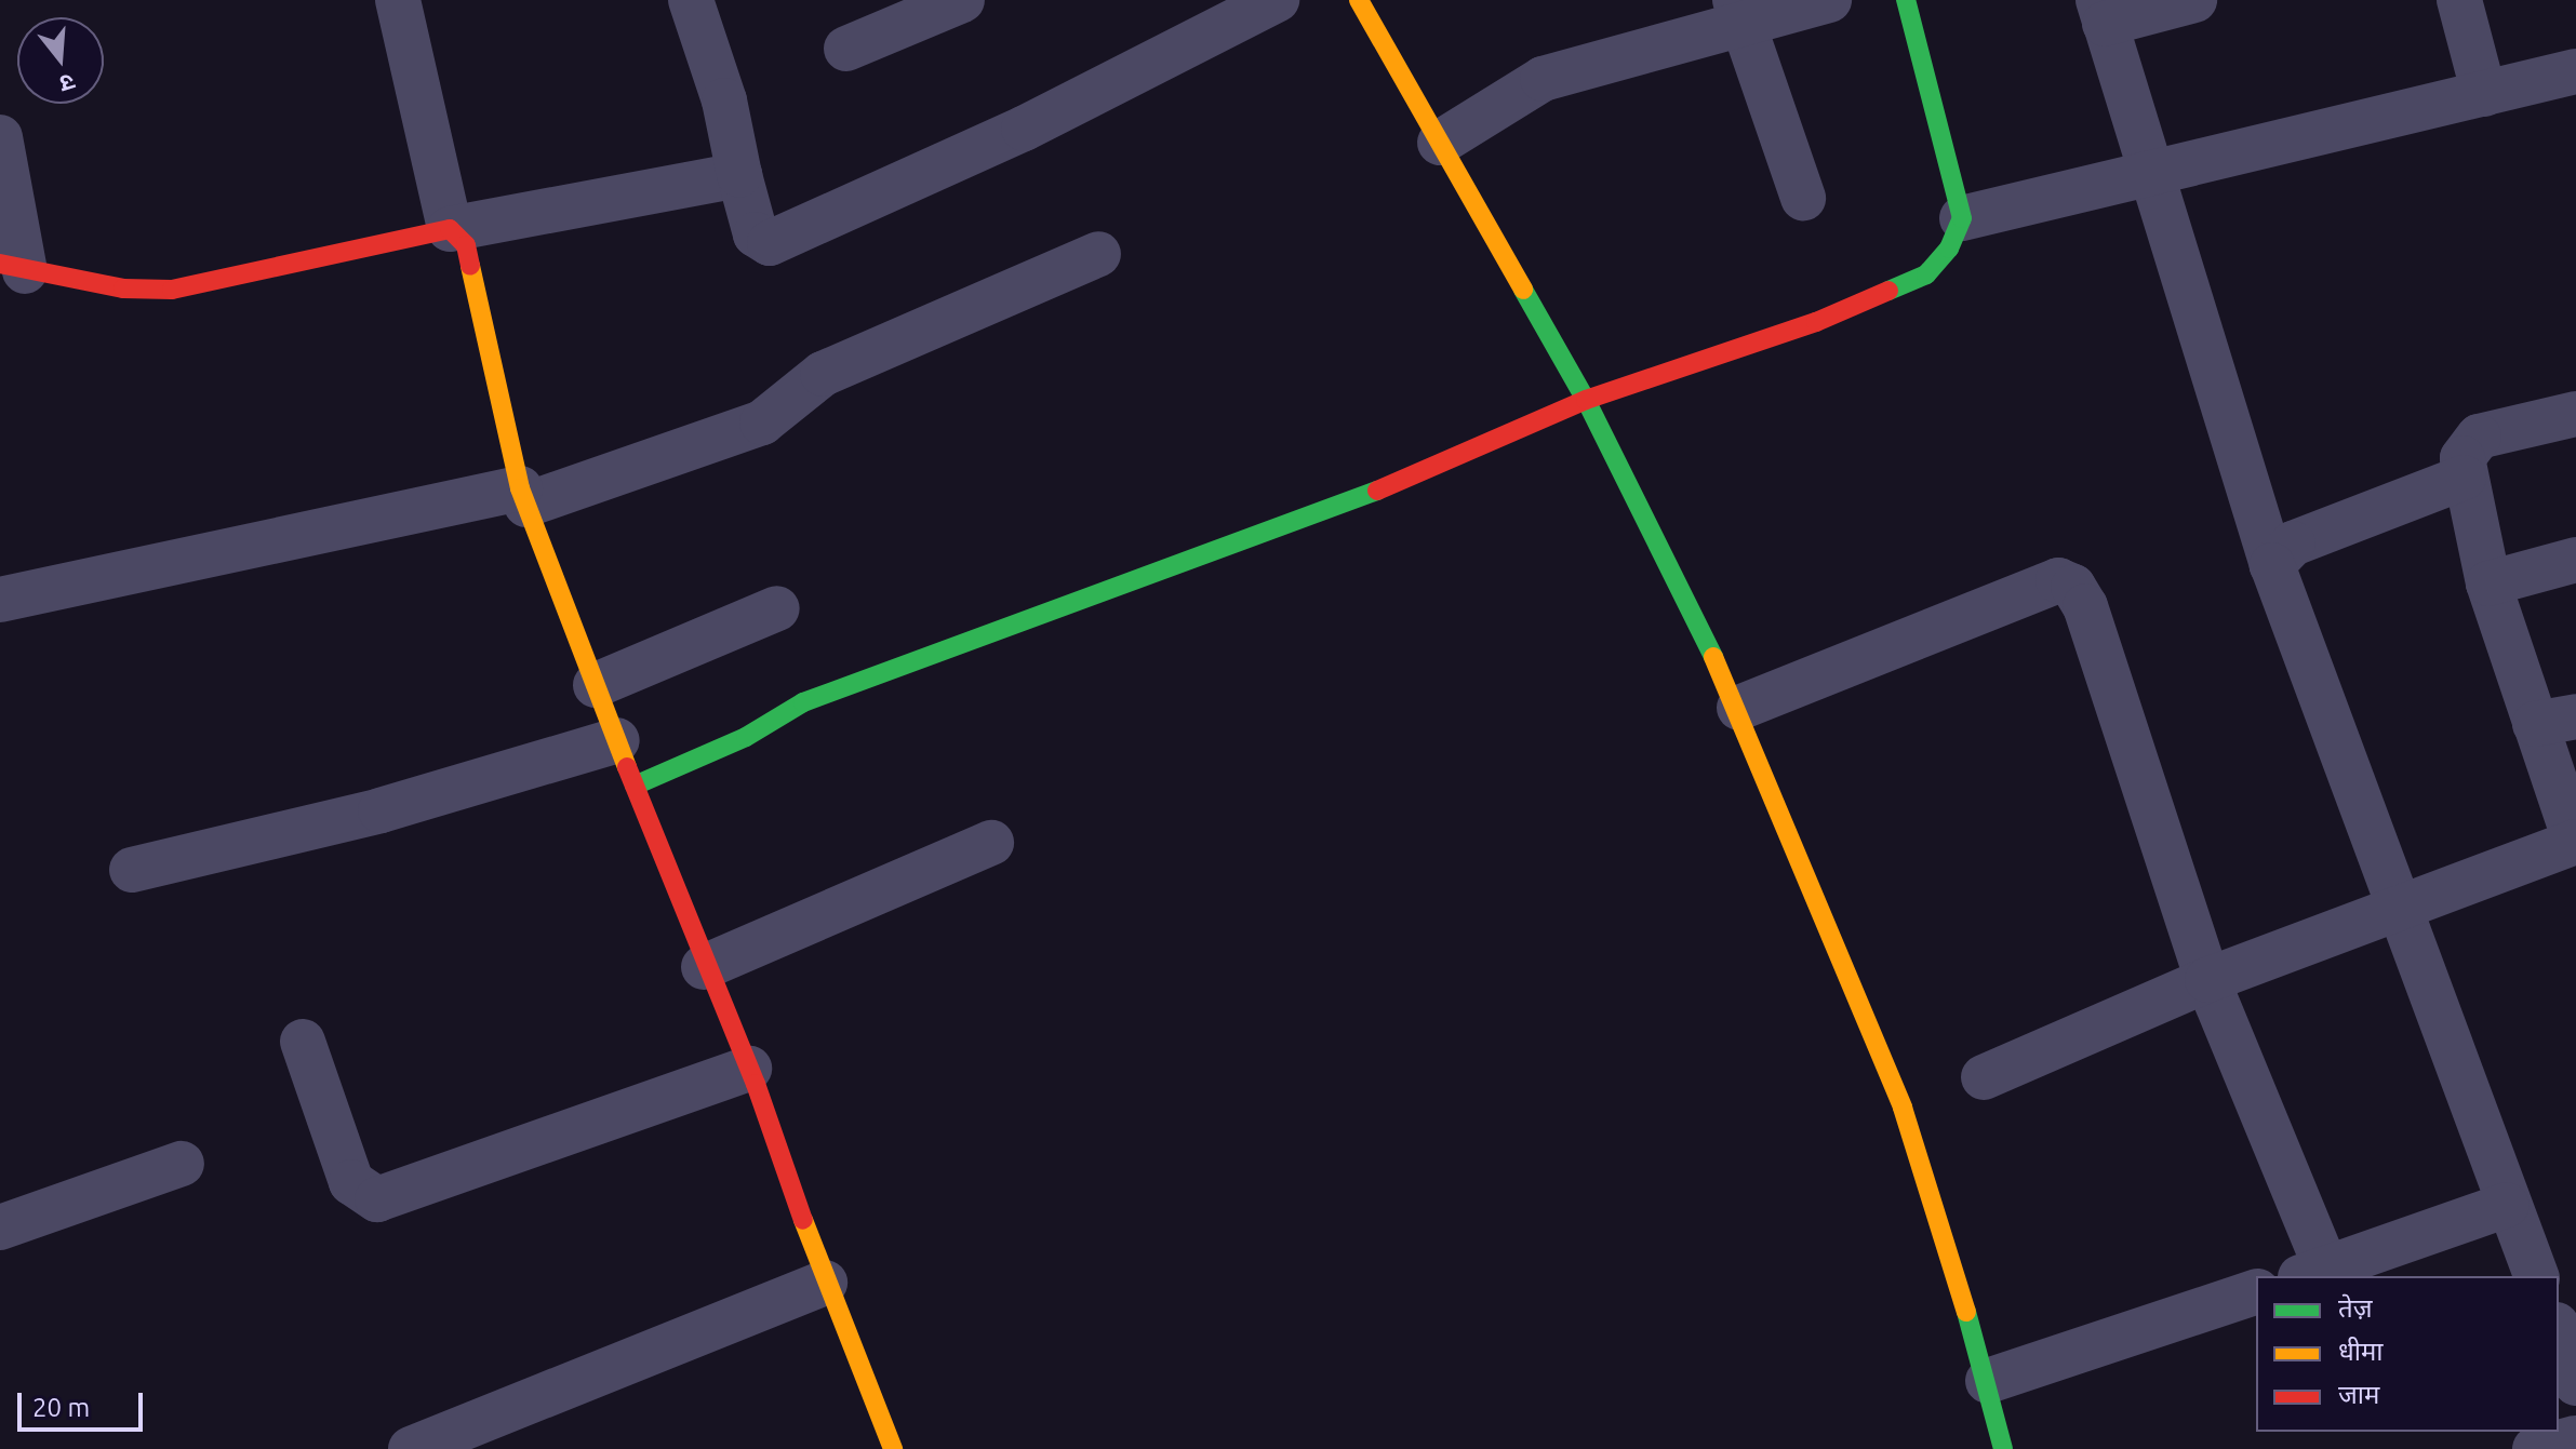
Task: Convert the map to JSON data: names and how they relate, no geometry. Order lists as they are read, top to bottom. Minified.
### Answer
{"legend":["तेज़","धीमा","जाम"],"scale_bar":"20 m","north":"bottom"}
